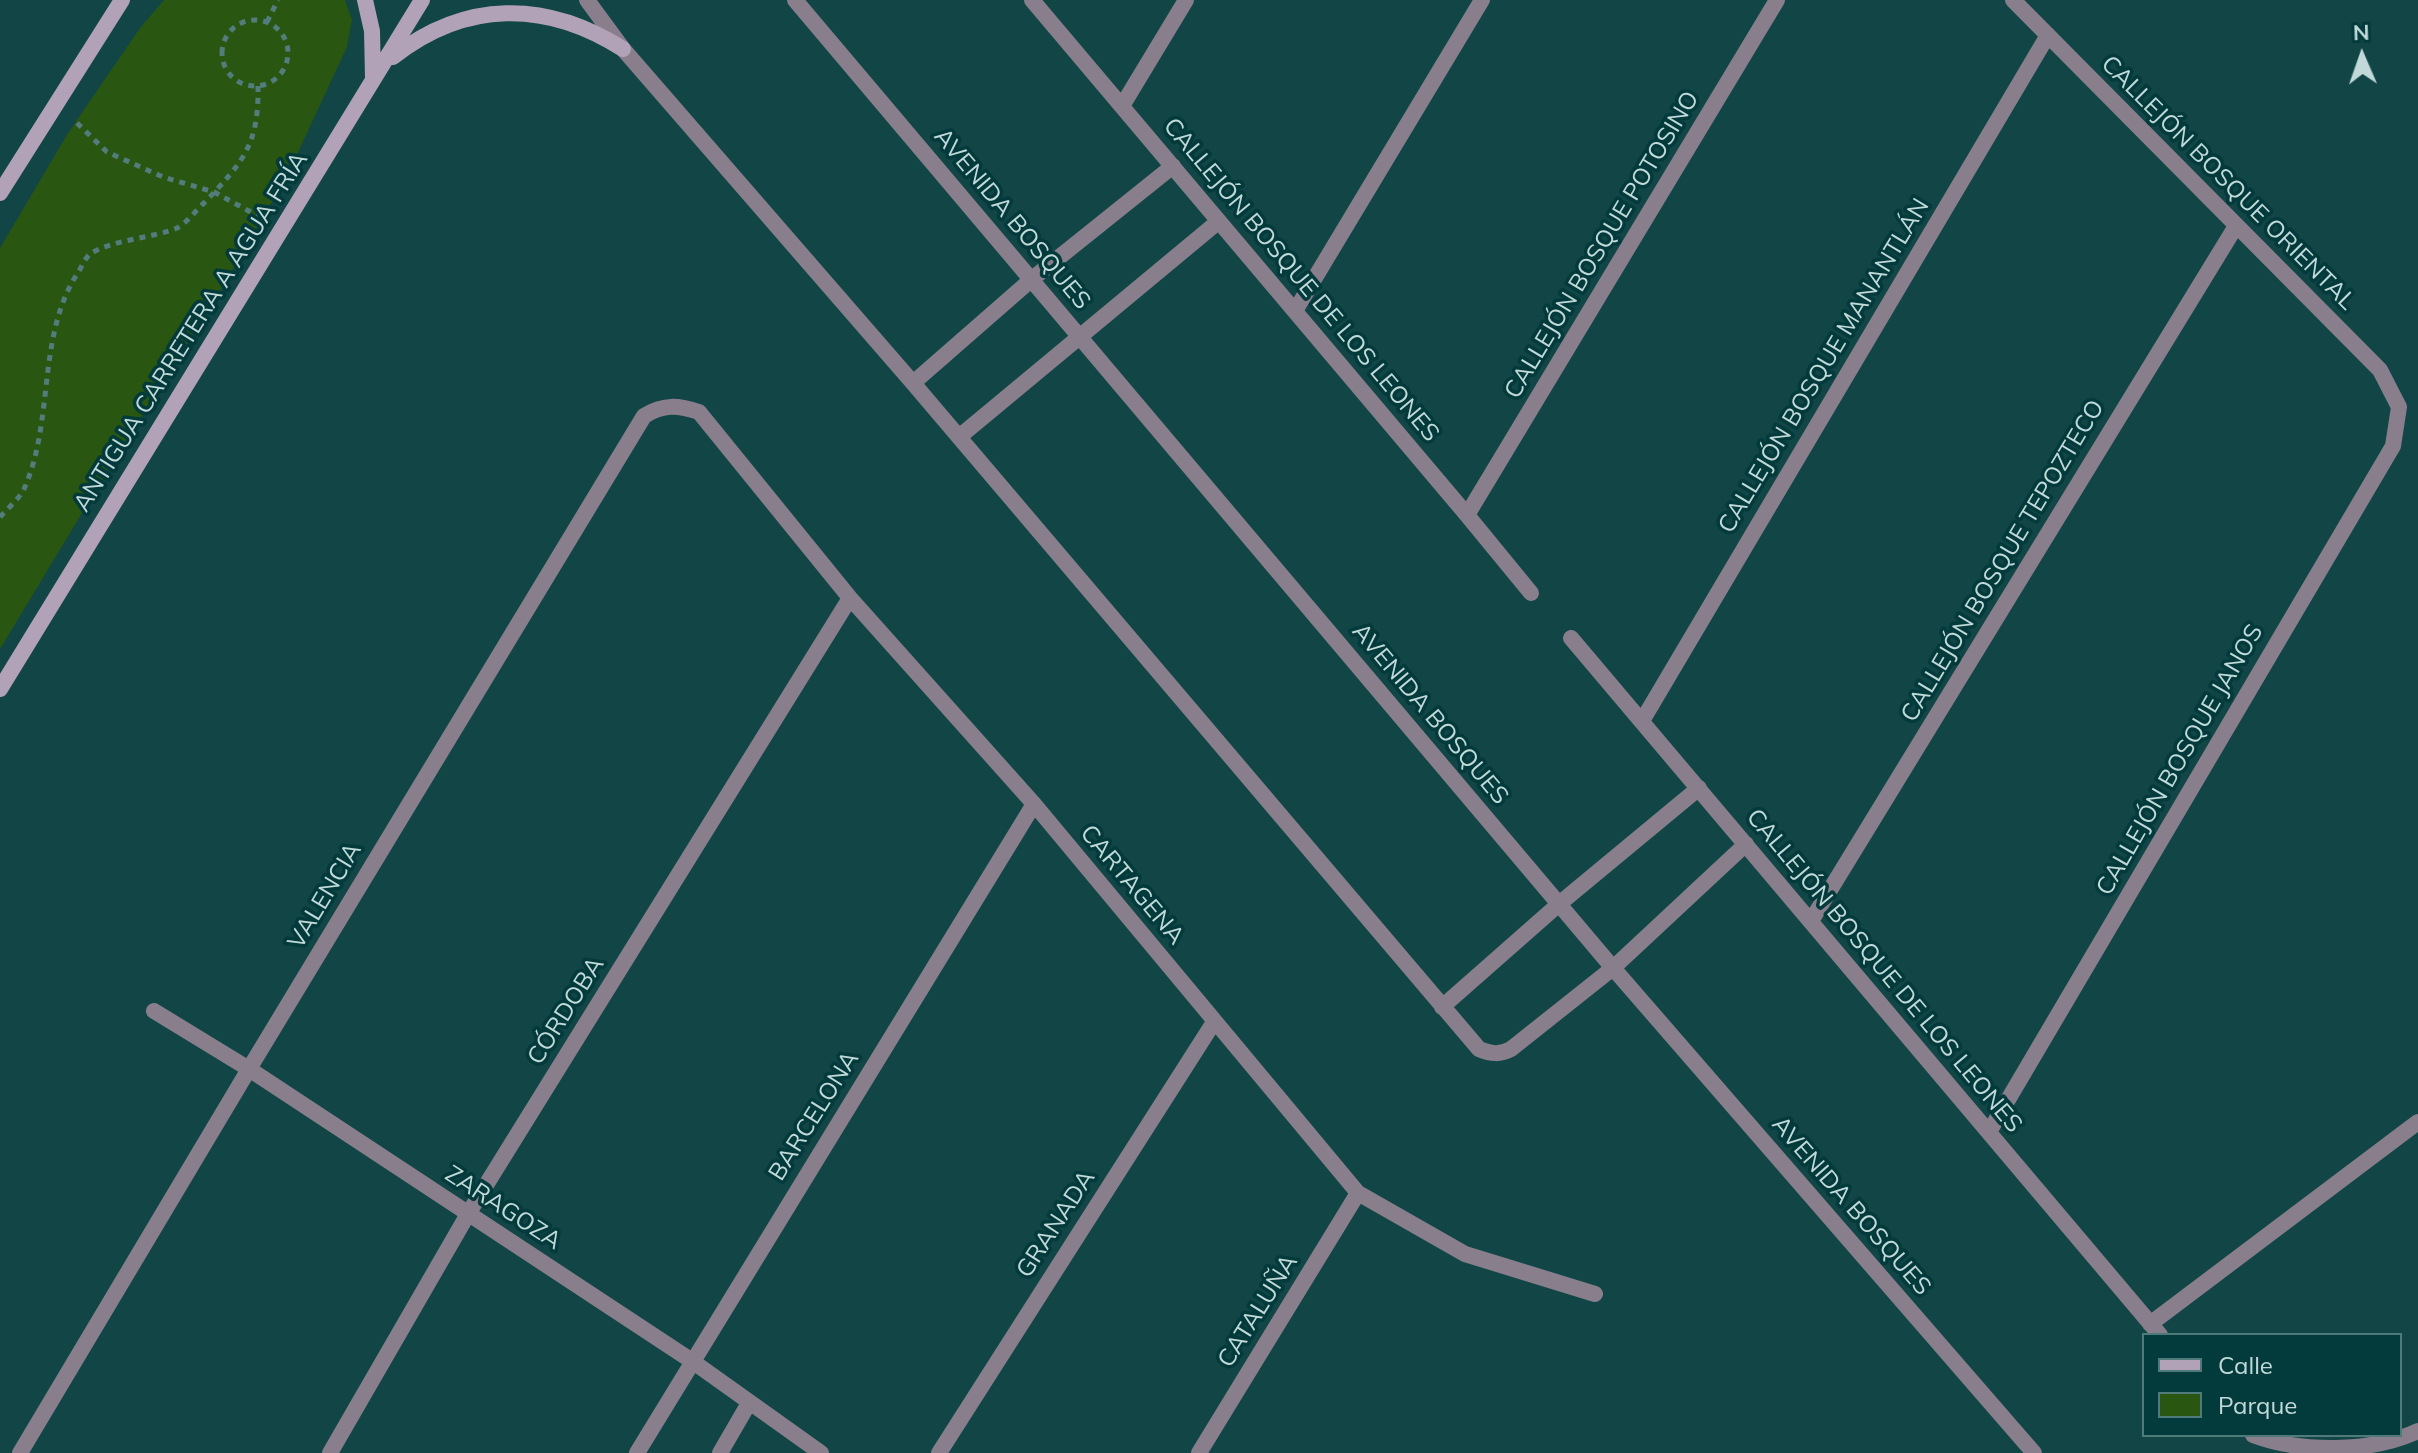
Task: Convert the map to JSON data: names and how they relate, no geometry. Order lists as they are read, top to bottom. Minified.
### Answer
{"streets":{"street":["CALLEJÓN BOSQUE ORIENTAL","AVENIDA BOSQUES","CALLEJÓN BOSQUE POTOSINO","CALLEJÓN BOSQUE DE LOS LEONES","ANTIGUA CARRETERA A AGUA FRÍA","CALLEJÓN BOSQUE MANANTLÁN","CALLEJÓN BOSQUE TEPOZTECO","CALLEJÓN BOSQUE JANOS","CARTAGENA","VALENCIA","CÓRDOBA","BARCELONA","ZARAGOZA","GRANADA","CATALUÑA"]},"crossings":[["CALLEJÓN BOSQUE ORIENTAL","CALLEJÓN BOSQUE MANANTLÁN"],["CALLEJÓN BOSQUE ORIENTAL","CALLEJÓN BOSQUE TEPOZTECO"],["CALLEJÓN BOSQUE ORIENTAL","CALLEJÓN BOSQUE JANOS"],["CALLEJÓN BOSQUE POTOSINO","CALLEJÓN BOSQUE DE LOS LEONES"],["CALLEJÓN BOSQUE DE LOS LEONES","CALLEJÓN BOSQUE MANANTLÁN"],["CALLEJÓN BOSQUE DE LOS LEONES","CALLEJÓN BOSQUE TEPOZTECO"],["CALLEJÓN BOSQUE DE LOS LEONES","CALLEJÓN BOSQUE JANOS"],["CARTAGENA","VALENCIA"],["CARTAGENA","CÓRDOBA"],["CARTAGENA","BARCELONA"],["CARTAGENA","GRANADA"],["CARTAGENA","CATALUÑA"],["VALENCIA","ZARAGOZA"],["CÓRDOBA","ZARAGOZA"],["BARCELONA","ZARAGOZA"]],"legend":["Calle","Parque"],"north":"top"}
